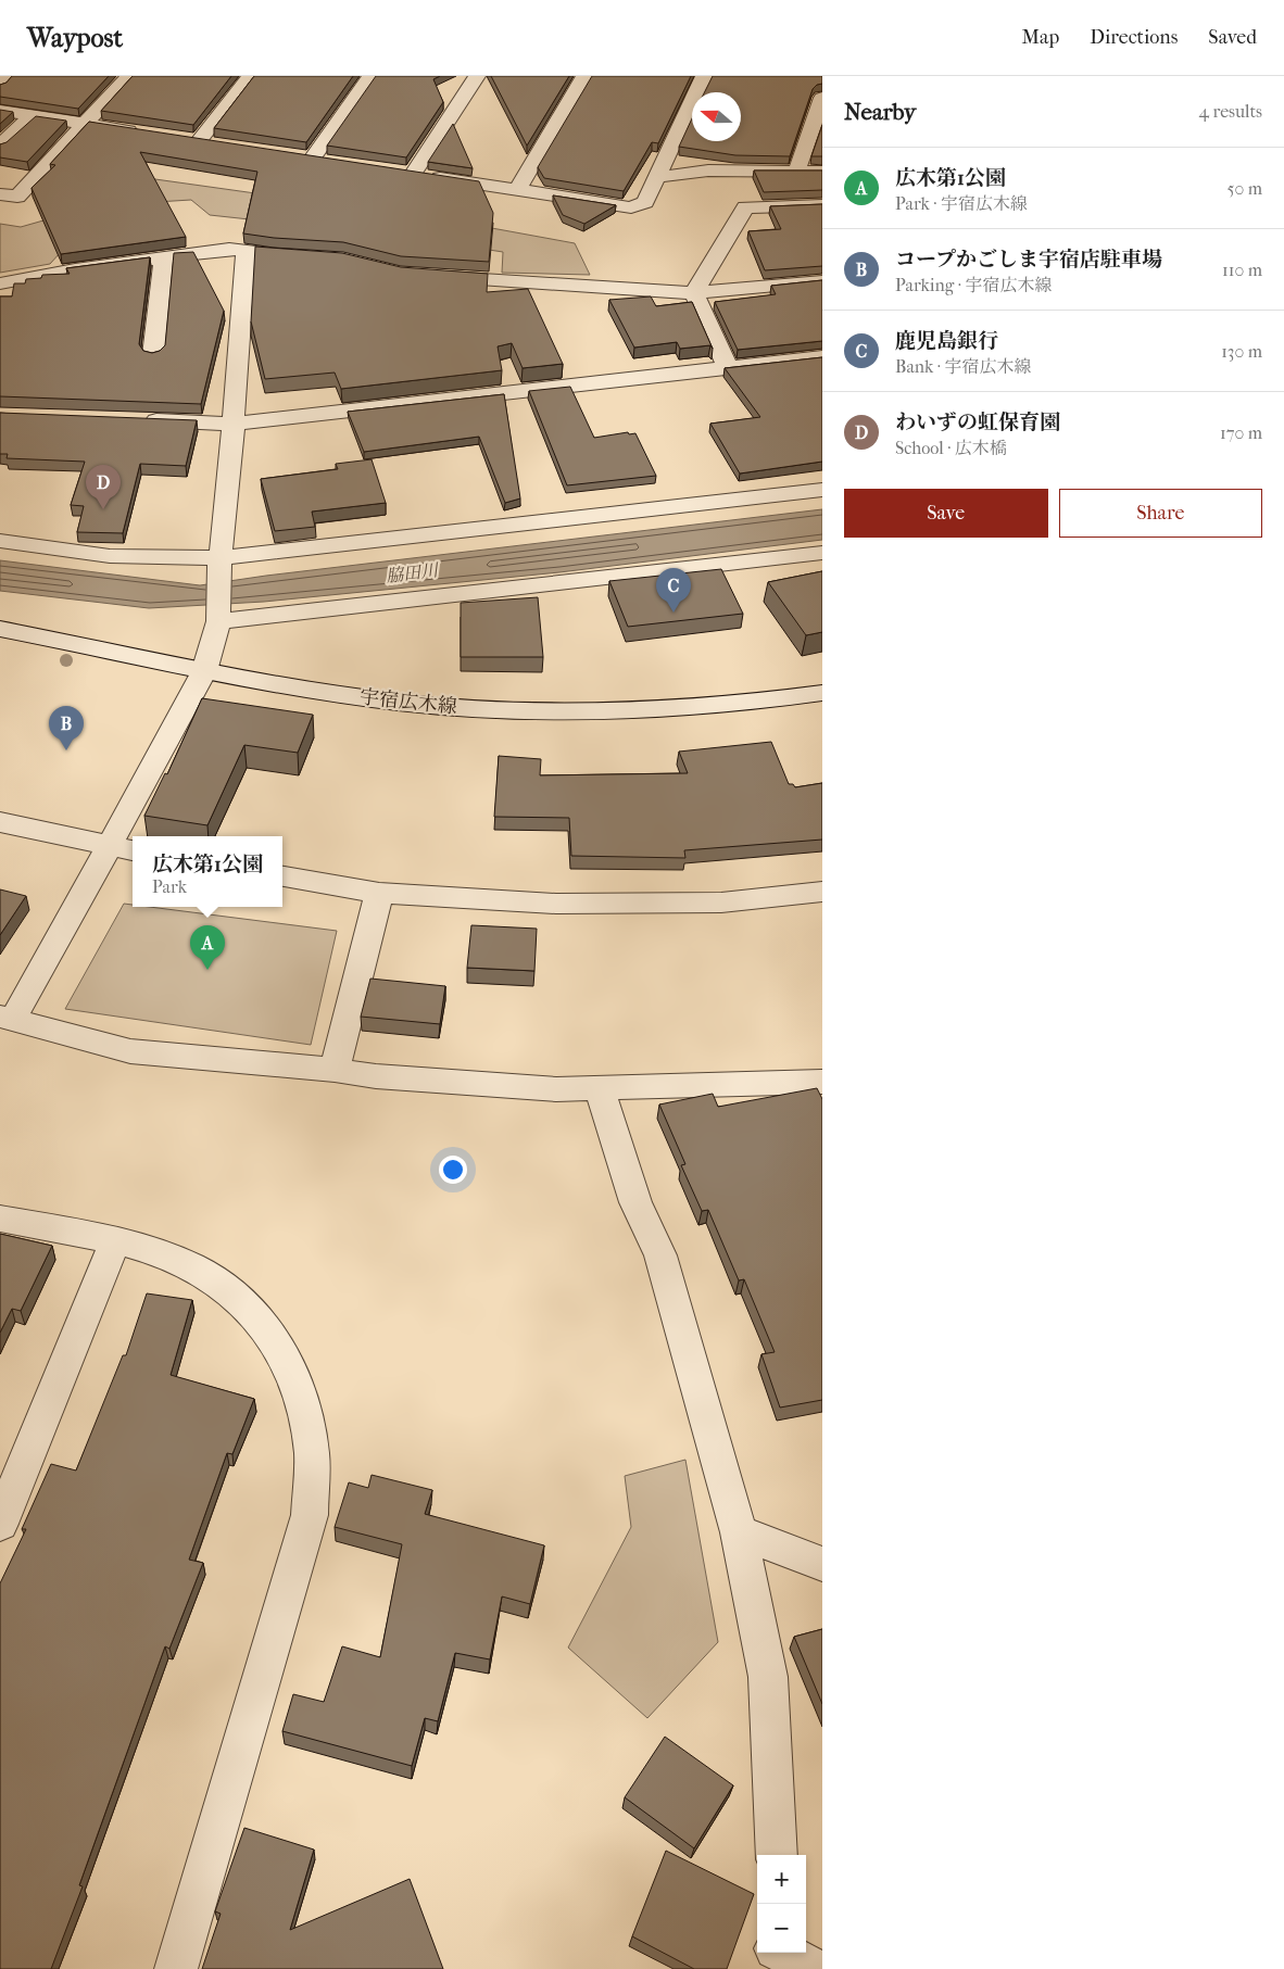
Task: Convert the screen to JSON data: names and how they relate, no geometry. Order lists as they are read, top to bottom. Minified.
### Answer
{"streets":{"street":["宇宿広木線"]},"water":["脇田川"],"north":"left","page":{"header":"Waypost","nav":["Map","Directions","Saved"],"heading":["Nearby","4 results"],"list":[{"mark":"A","name":"広木第1公園","note":"Park · 宇宿広木線","value":"50 m"},{"mark":"B","name":"コープかごしま宇宿店駐車場","note":"Parking · 宇宿広木線","value":"110 m"},{"mark":"C","name":"鹿児島銀行","note":"Bank · 宇宿広木線","value":"130 m"},{"mark":"D","name":"わいずの虹保育園","note":"School · 広木橋","value":"170 m"}],"pins":["D","C","B","A"],"buttons":["Save","Share"],"popup":["広木第1公園","Park"],"map_buttons":["+","−"]}}
